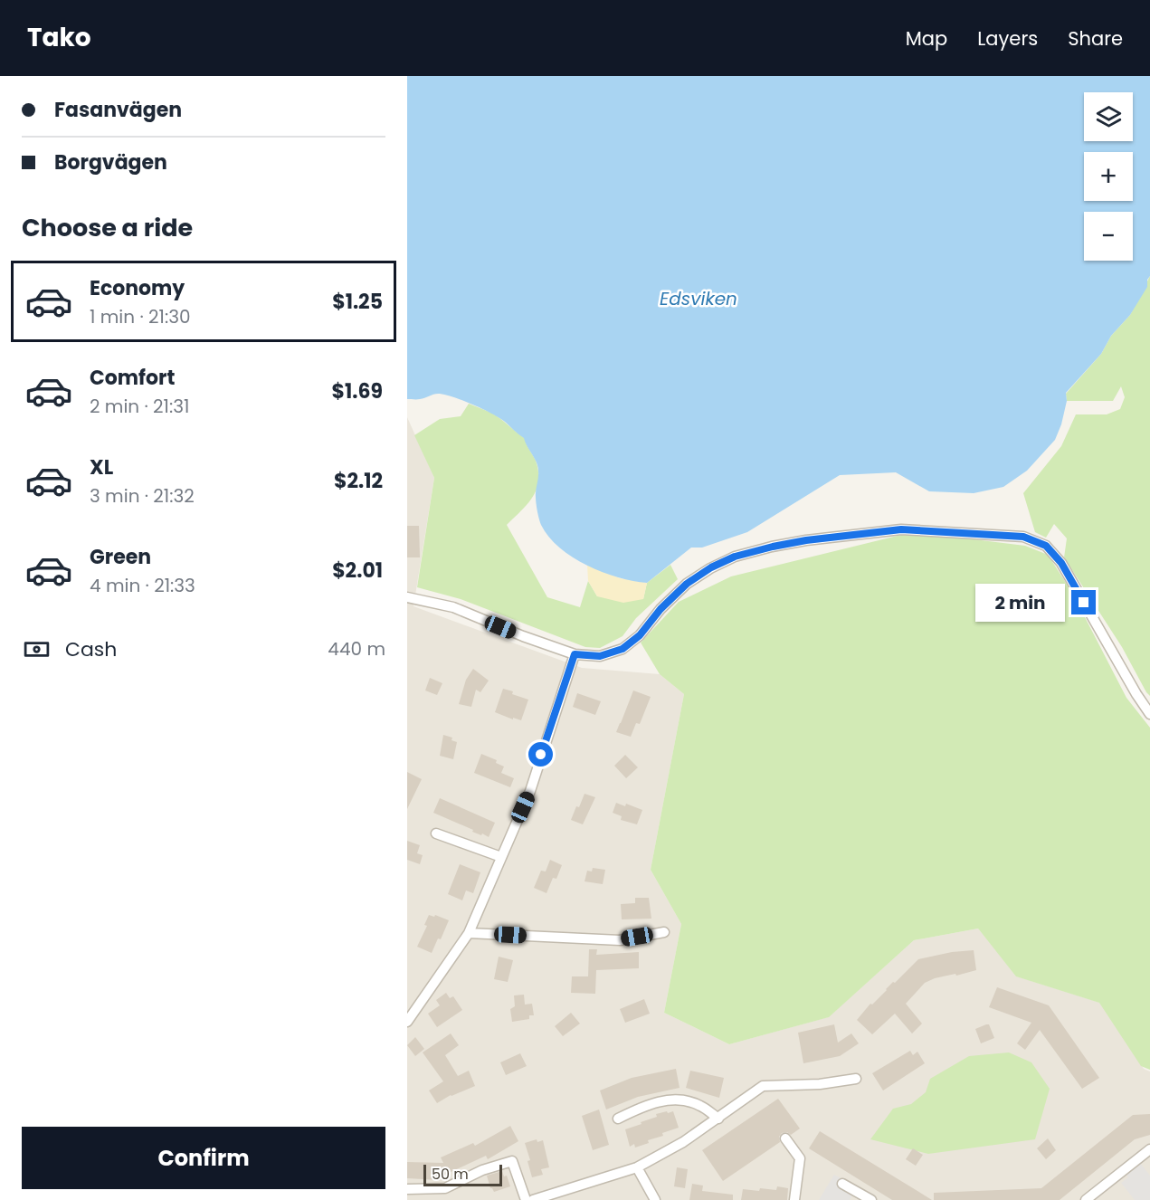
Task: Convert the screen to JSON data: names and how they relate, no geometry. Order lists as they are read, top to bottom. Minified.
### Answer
{"water":["Edsviken"],"scale_bar":"50 m","page":{"header":"Tako","nav":["Map","Layers","Share"],"banner":["Fasanvägen","Borgvägen"],"map_buttons":["+","−"],"heading":"Choose a ride","list":[{"name":"Economy","note":"1 min · 21:30","value":"$1.25"},{"name":"Comfort","note":"2 min · 21:31","value":"$1.69"},{"name":"XL","note":"3 min · 21:32","value":"$2.12"},{"name":"Green","note":"4 min · 21:33","value":"$2.01"}],"bubble":"2 min","pay":["Cash","440 m"],"buttons":"Confirm","scale":"50 m"}}
